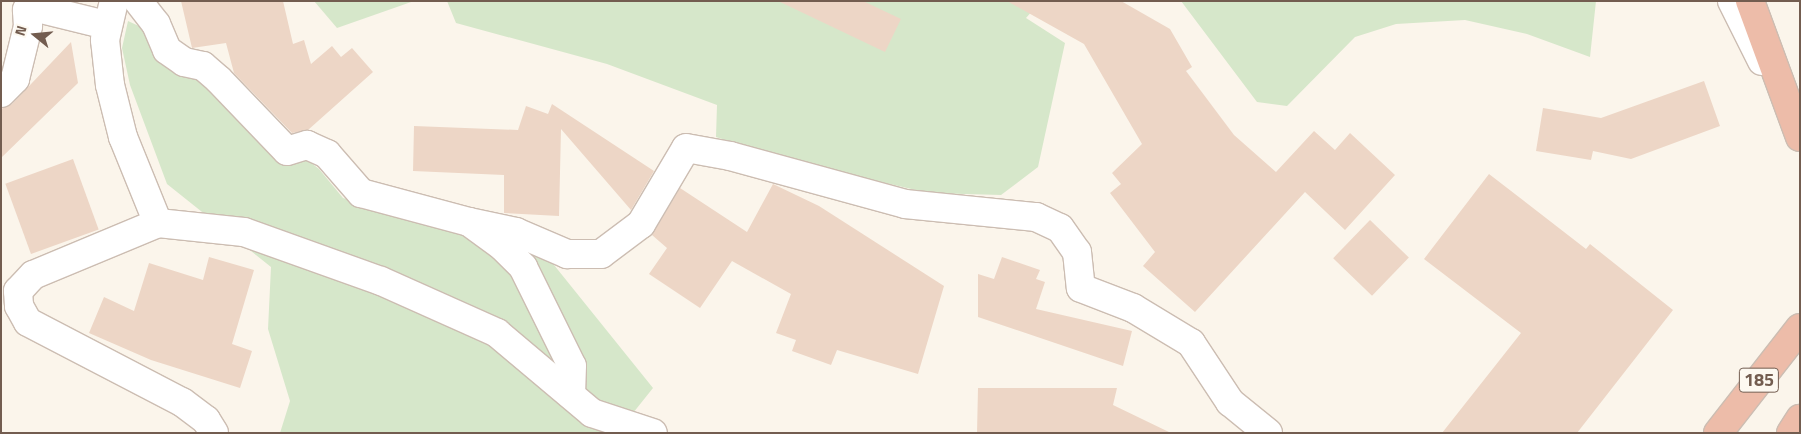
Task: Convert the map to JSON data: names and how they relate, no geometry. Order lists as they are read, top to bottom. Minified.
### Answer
{"streets":{"highway":["185"]},"north":"left"}
